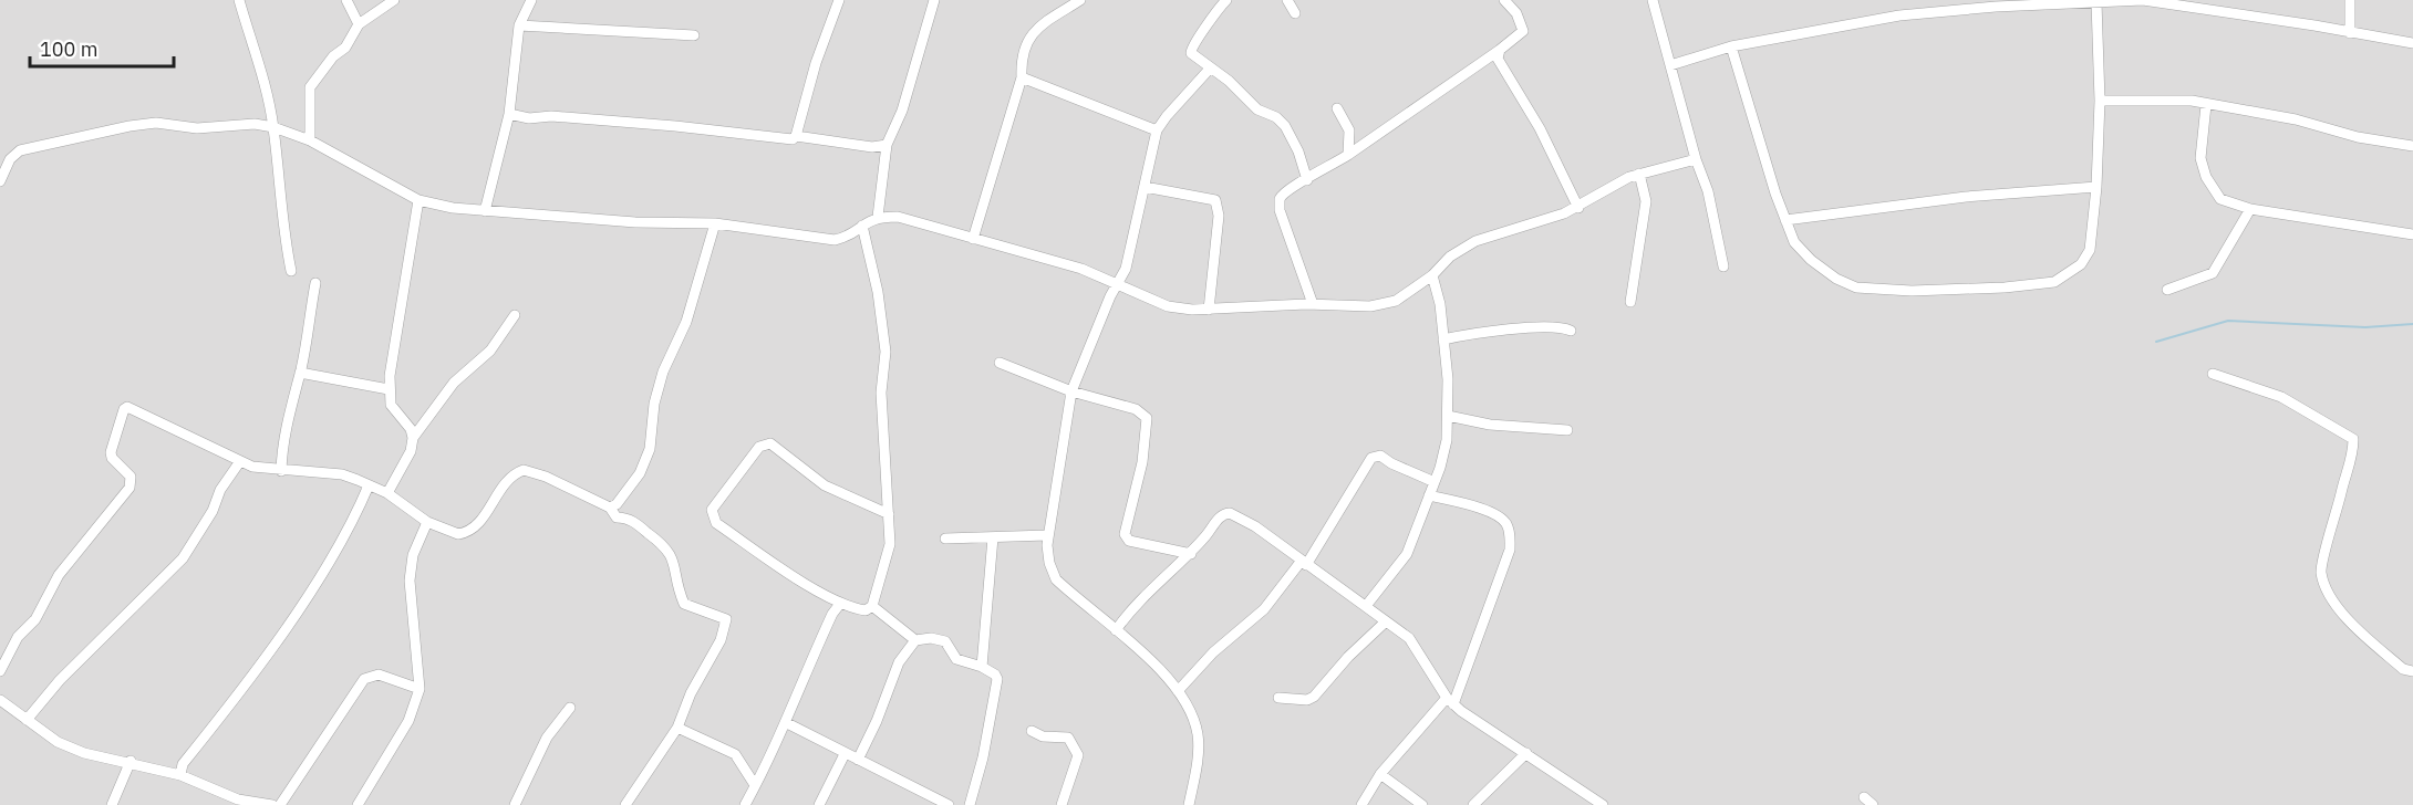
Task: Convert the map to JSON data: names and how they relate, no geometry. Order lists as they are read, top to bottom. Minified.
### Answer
{"scale_bar":"100 m"}
